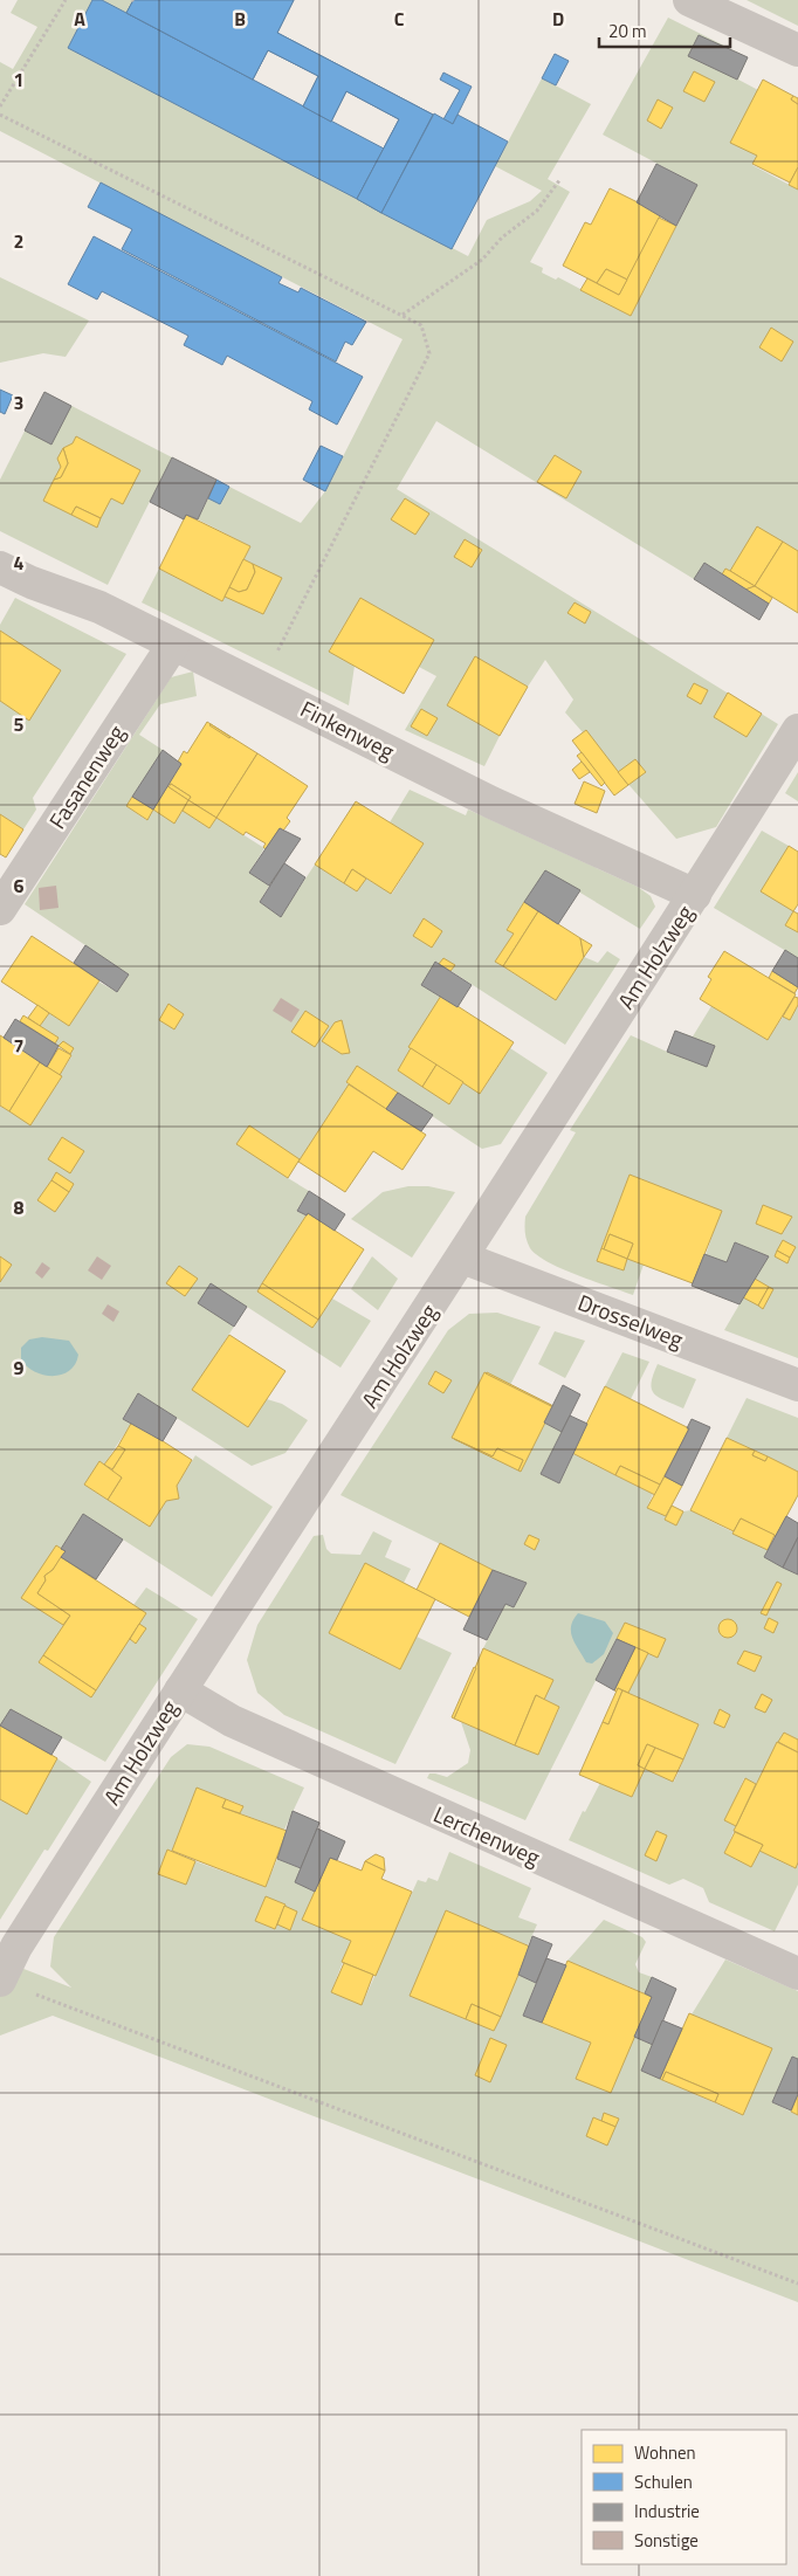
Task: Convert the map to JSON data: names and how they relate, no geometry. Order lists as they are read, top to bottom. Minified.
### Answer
{"streets":{"street":["Finkenweg","Fasanenweg","Am Holzweg","Drosselweg","Lerchenweg"]},"crossings":[["Finkenweg","Fasanenweg"],["Finkenweg","Am Holzweg"],["Am Holzweg","Drosselweg"],["Am Holzweg","Lerchenweg"]],"legend":["Wohnen","Schulen","Industrie","Sonstige"],"scale_bar":"20 m","grid":{"columns":["A","B","C","D"],"rows":["1","2","3","4","5","6","7","8","9"]}}
